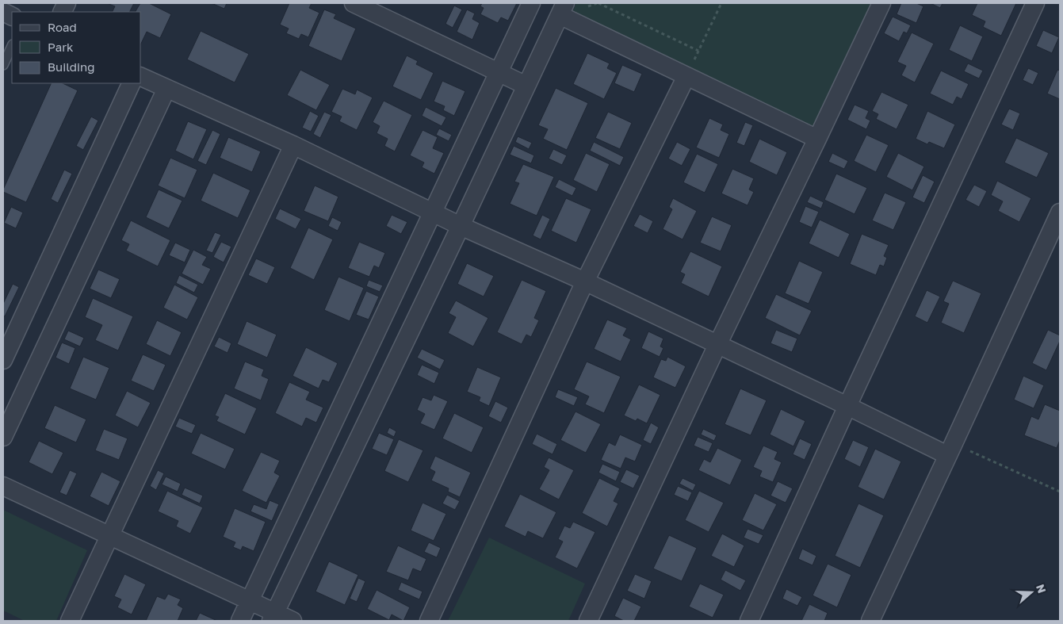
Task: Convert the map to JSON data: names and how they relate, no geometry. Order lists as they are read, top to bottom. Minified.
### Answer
{"legend":["Road","Park","Building"],"north":"right"}
